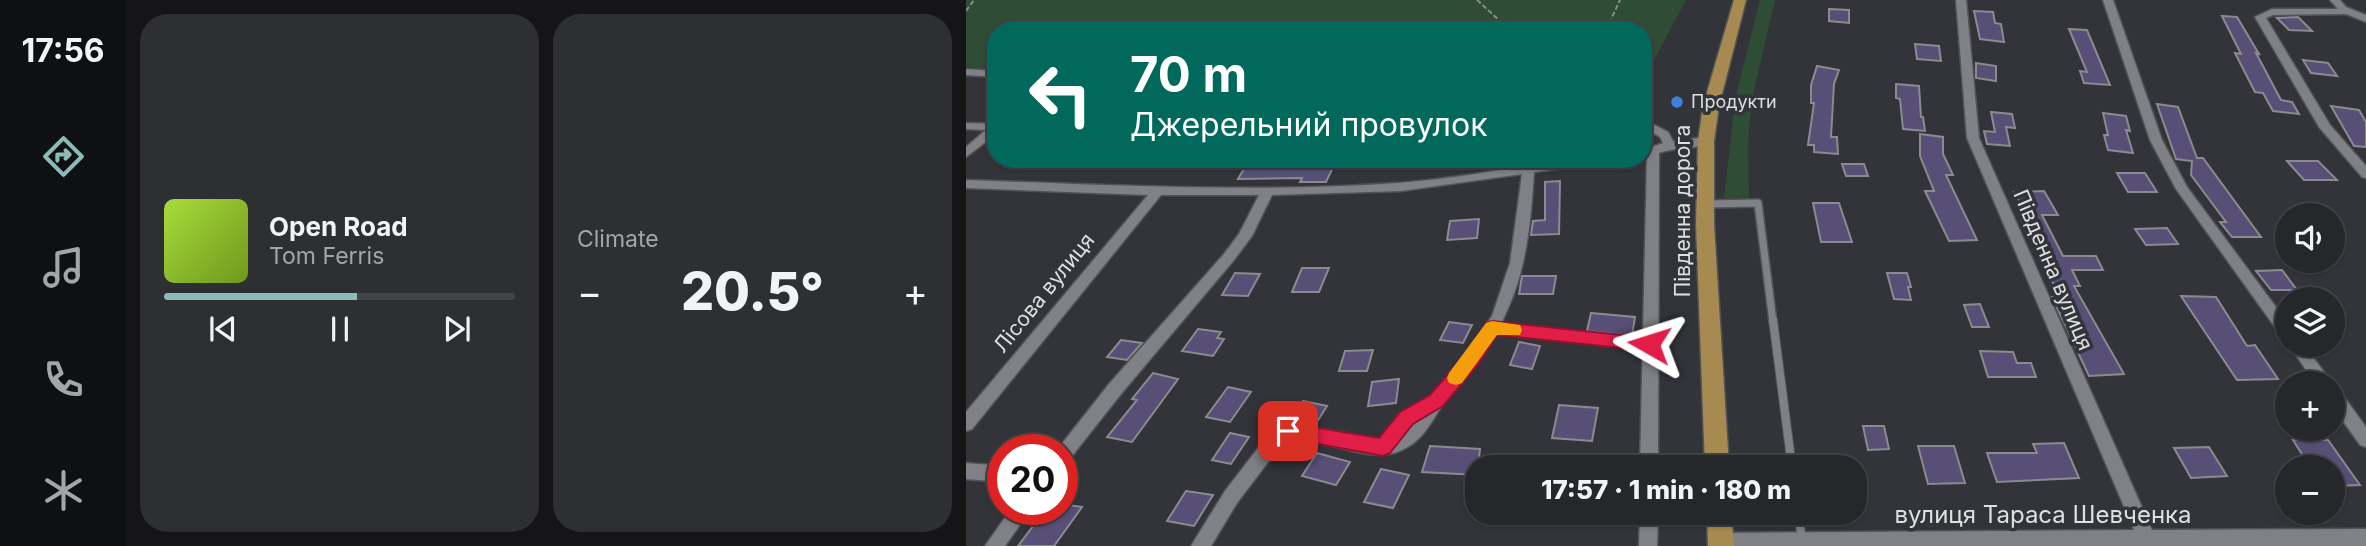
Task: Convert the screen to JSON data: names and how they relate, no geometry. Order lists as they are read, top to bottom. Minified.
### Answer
{"streets":{"highway":["Південна дорога"],"street":["Південна вулиця","Лісова вулиця","вулиця Тараса Шевченка"]},"crossings":[["Південна вулиця","вулиця Тараса Шевченка"]],"places":["Продукти"],"page":{"tabs":"17:56","tile":"Climate","turn":["70 m","Джерельний провулок"],"song":["Open Road","Tom Ferris"],"map_buttons":["+","−"],"heat":["−","20.5°","+"],"limit":"20","trip":"17:57 · 1 min · 180 m"}}
